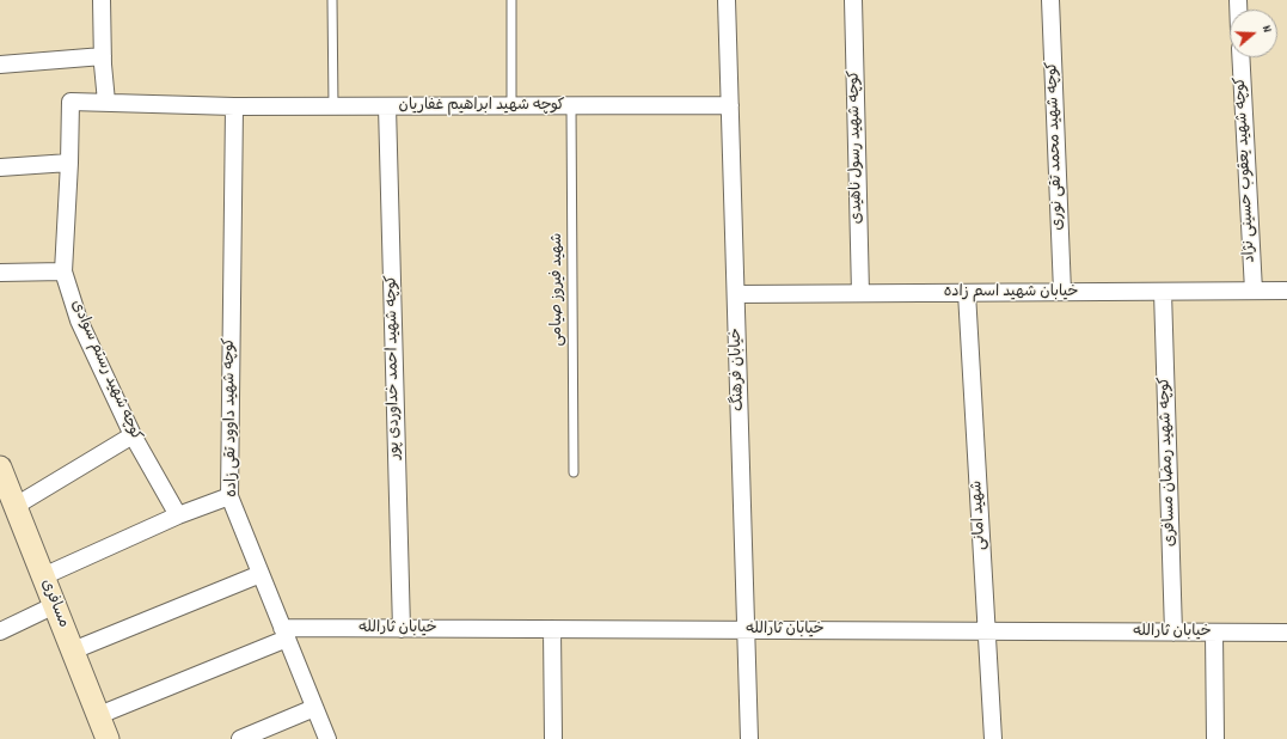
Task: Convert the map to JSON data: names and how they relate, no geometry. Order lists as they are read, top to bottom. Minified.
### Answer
{"streets":{"main road":["مسافری"],"street":["کوچه شهید ابراهیم غفاریان","کوچه شهید محمد تقی نوری","کوچه شهید رسول ناهیدی","کوچه شهید یعقوب حسینی نژاد","خیابان شهید اسم زاده","کوچه شهید احمد خداوردی پور","خیابان فرهنگ","کوچه شهید رستم سوادی","کوچه شهید داوود تقی زاده","کوچه شهید رمضان مسافری","شهید امانی","خیابان ثارالله"],"lane":["شهید فیروز صیامی"]},"crossings":[["کوچه شهید ابراهیم غفاریان","شهید فیروز صیامی"],["کوچه شهید ابراهیم غفاریان","کوچه شهید احمد خداوردی پور"],["کوچه شهید ابراهیم غفاریان","خیابان فرهنگ"],["کوچه شهید ابراهیم غفاریان","کوچه شهید رستم سوادی"],["کوچه شهید ابراهیم غفاریان","کوچه شهید داوود تقی زاده"],["کوچه شهید محمد تقی نوری","خیابان شهید اسم زاده"],["کوچه شهید رسول ناهیدی","خیابان شهید اسم زاده"],["کوچه شهید یعقوب حسینی نژاد","خیابان شهید اسم زاده"],["خیابان شهید اسم زاده","خیابان فرهنگ"],["خیابان شهید اسم زاده","کوچه شهید رمضان مسافری"],["خیابان شهید اسم زاده","شهید امانی"],["کوچه شهید احمد خداوردی پور","خیابان ثارالله"],["خیابان فرهنگ","خیابان ثارالله"],["کوچه شهید داوود تقی زاده","خیابان ثارالله"],["کوچه شهید رمضان مسافری","خیابان ثارالله"],["شهید امانی","خیابان ثارالله"]],"north":"right"}
